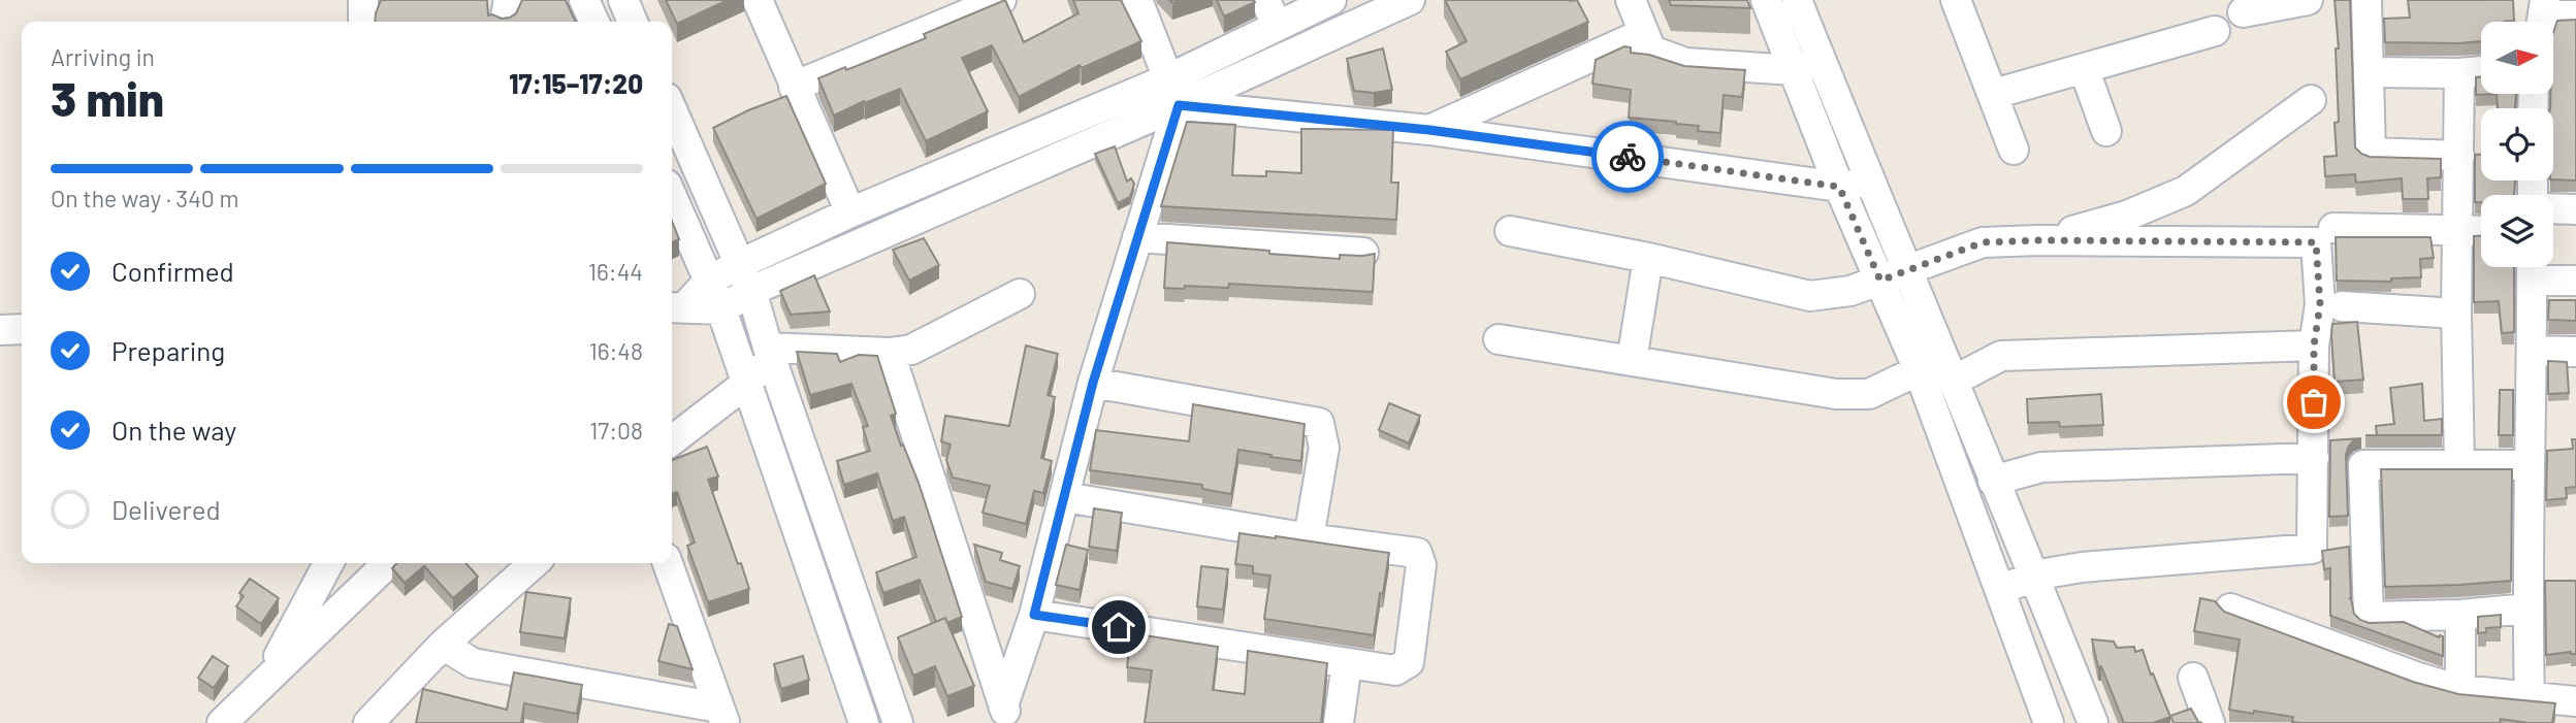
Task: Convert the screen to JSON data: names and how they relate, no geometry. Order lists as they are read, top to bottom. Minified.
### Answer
{"north":"right","page":{"heading":["3 min","Arriving in","17:15–17:20"],"bar":"On the way · 340 m","list":[["Confirmed","16:44"],["Preparing","16:48"],["On the way","17:08"],"Delivered"]}}
